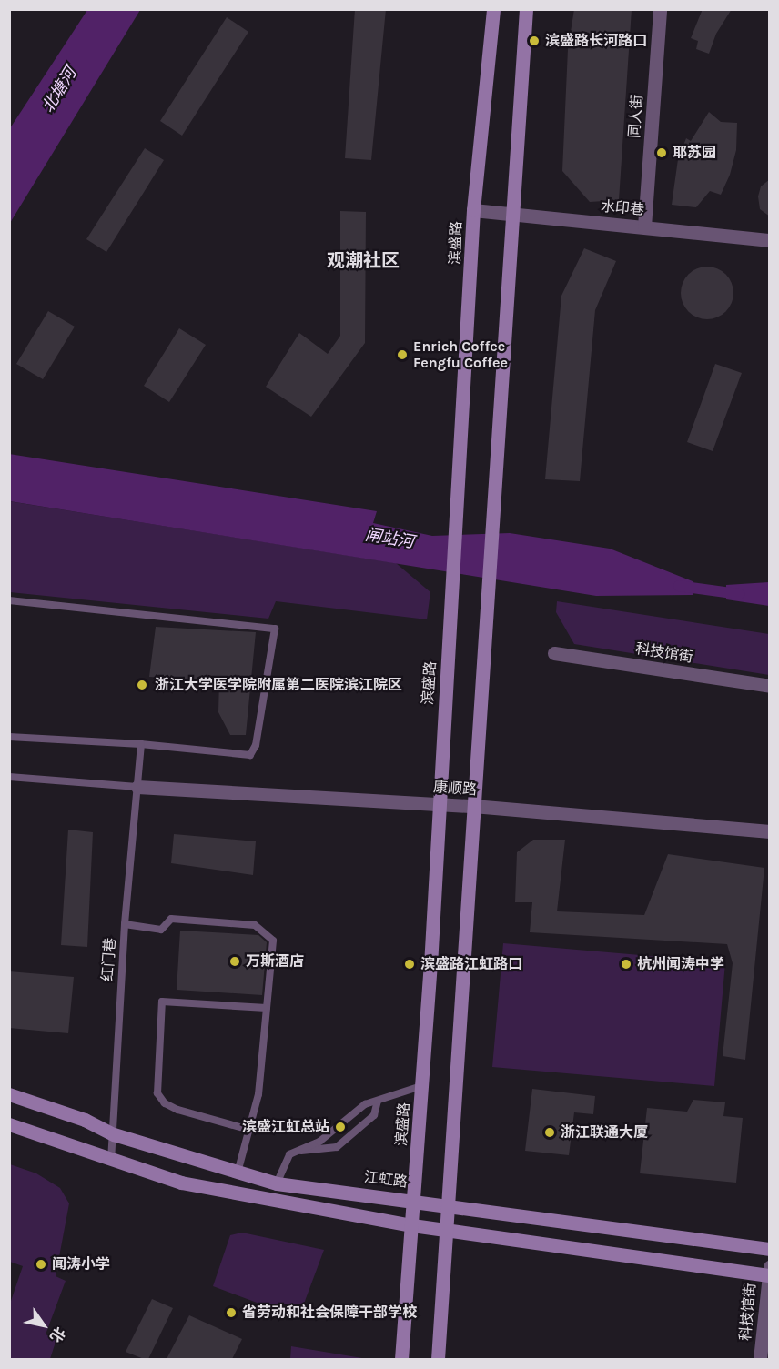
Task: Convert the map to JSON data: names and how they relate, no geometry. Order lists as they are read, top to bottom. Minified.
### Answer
{"streets":{"main road":["滨盛路","江虹路"],"street":["同人街","水印巷","科技馆街","康顺路"],"lane":["红门巷"]},"crossings":[["同人街","水印巷"],["水印巷","滨盛路"],["滨盛路","康顺路"],["滨盛路","江虹路"],["康顺路","红门巷"],["红门巷","江虹路"]],"districts":["观潮社区"],"water":["北塘河","闸站河"],"places":["滨盛路长河路口","耶苏园","Enrich Coffee Fengfu Coffee","浙江大学医学院附属第二医院滨江院区","万斯酒店","滨盛路江虹路口","杭州闻涛中学","滨盛江虹总站","浙江联通大厦","闻涛小学","省劳动和社会保障干部学校"],"north":"bottom right"}
